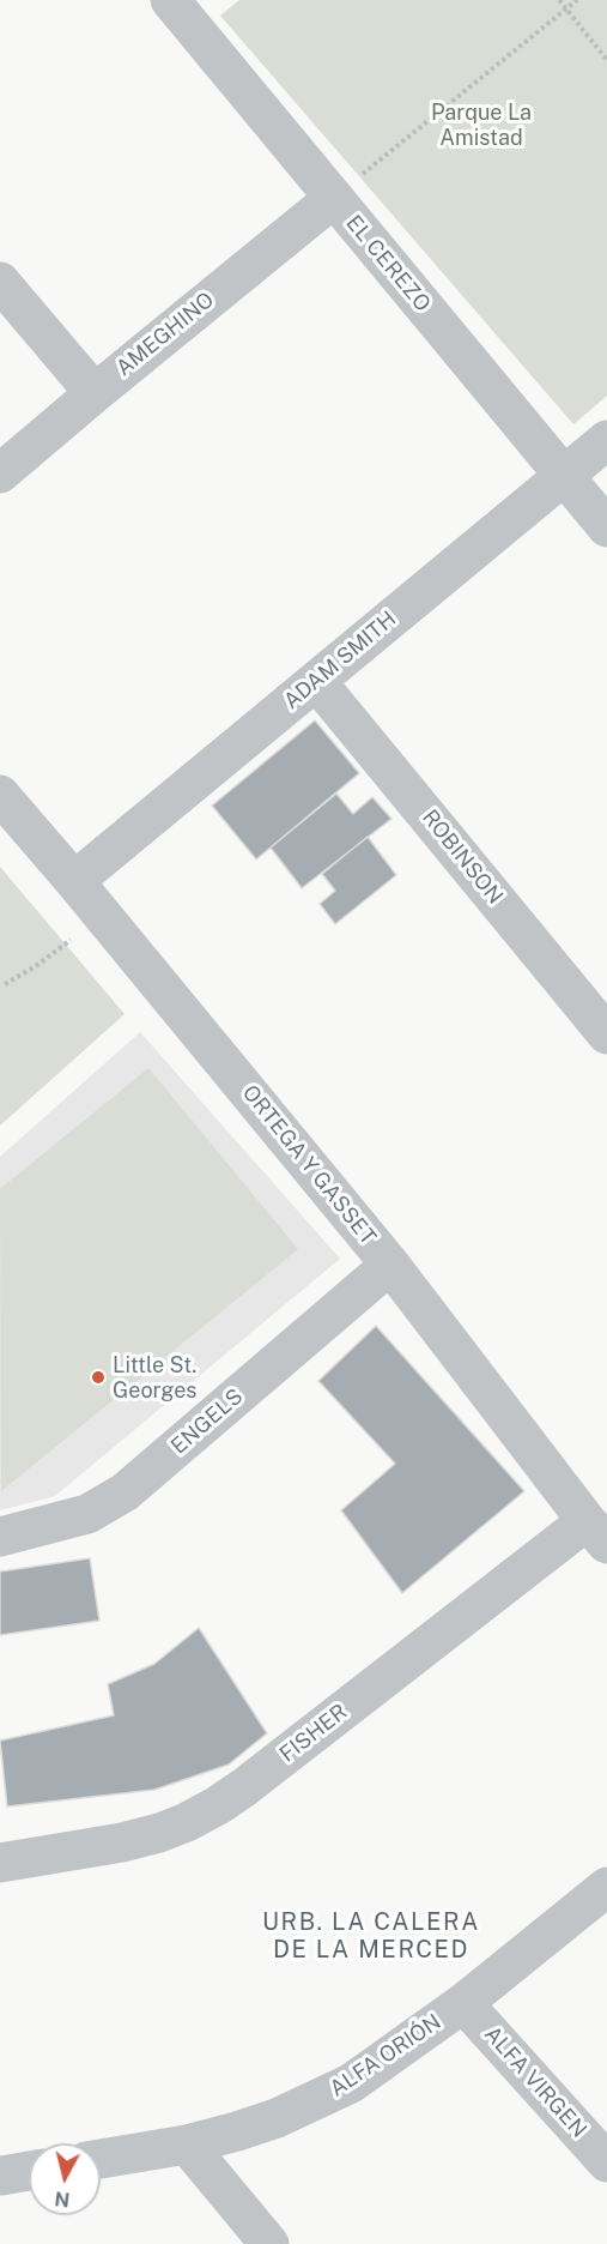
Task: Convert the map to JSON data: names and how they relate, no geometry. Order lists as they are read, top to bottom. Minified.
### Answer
{"streets":{"street":["EL CEREZO","AMEGHINO","ADAM SMITH","ROBINSON","ORTEGA Y GASSET","ENGELS","FISHER","ALFA ORIÓN","ALFA VIRGEN"]},"crossings":[["EL CEREZO","AMEGHINO"],["EL CEREZO","ADAM SMITH"],["ADAM SMITH","ROBINSON"],["ADAM SMITH","ORTEGA Y GASSET"],["ORTEGA Y GASSET","ENGELS"],["ORTEGA Y GASSET","FISHER"],["ALFA ORIÓN","ALFA VIRGEN"]],"districts":["URB. LA CALERA DE LA MERCED"],"parks":["Parque La Amistad"],"places":["Little St. Georges"],"north":"bottom"}
